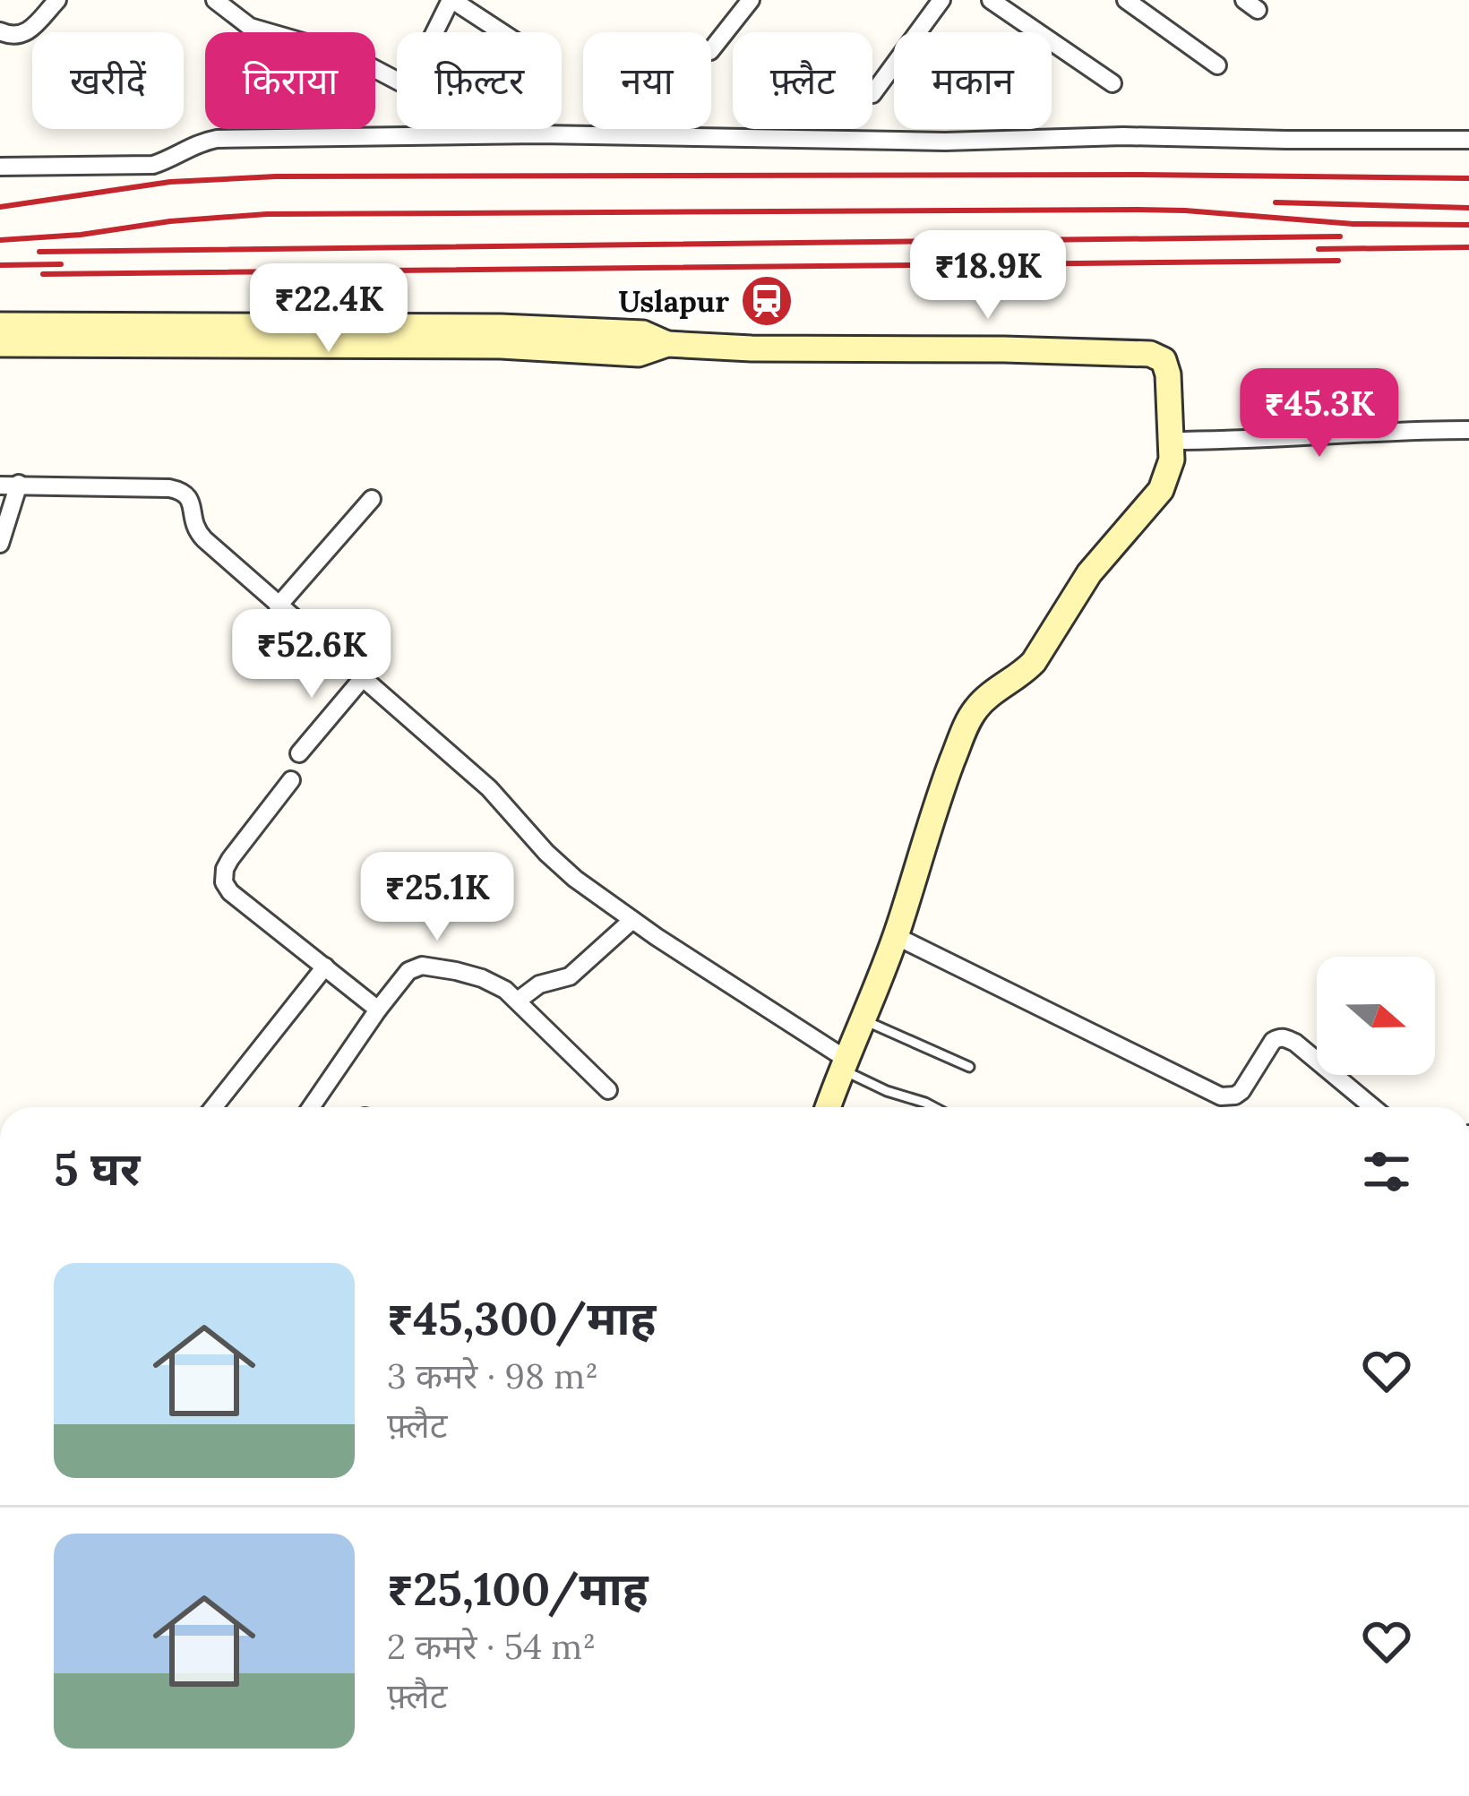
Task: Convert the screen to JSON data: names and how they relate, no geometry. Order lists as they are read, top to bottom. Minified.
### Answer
{"places":{"station":["Uslapur"]},"north":"right","page":{"chip":["खरीदें","किराया","फ़िल्टर","नया","फ़्लैट","मकान"],"price":["₹18.9K","₹22.4K","₹45.3K","₹52.6K","₹25.1K"],"heading":"5 घर","list":[{"name":"₹45,300/माह","note":"3 कमरे · 98 m² · फ़्लैट"},{"name":"₹25,100/माह","note":"2 कमरे · 54 m² · फ़्लैट"}]}}
